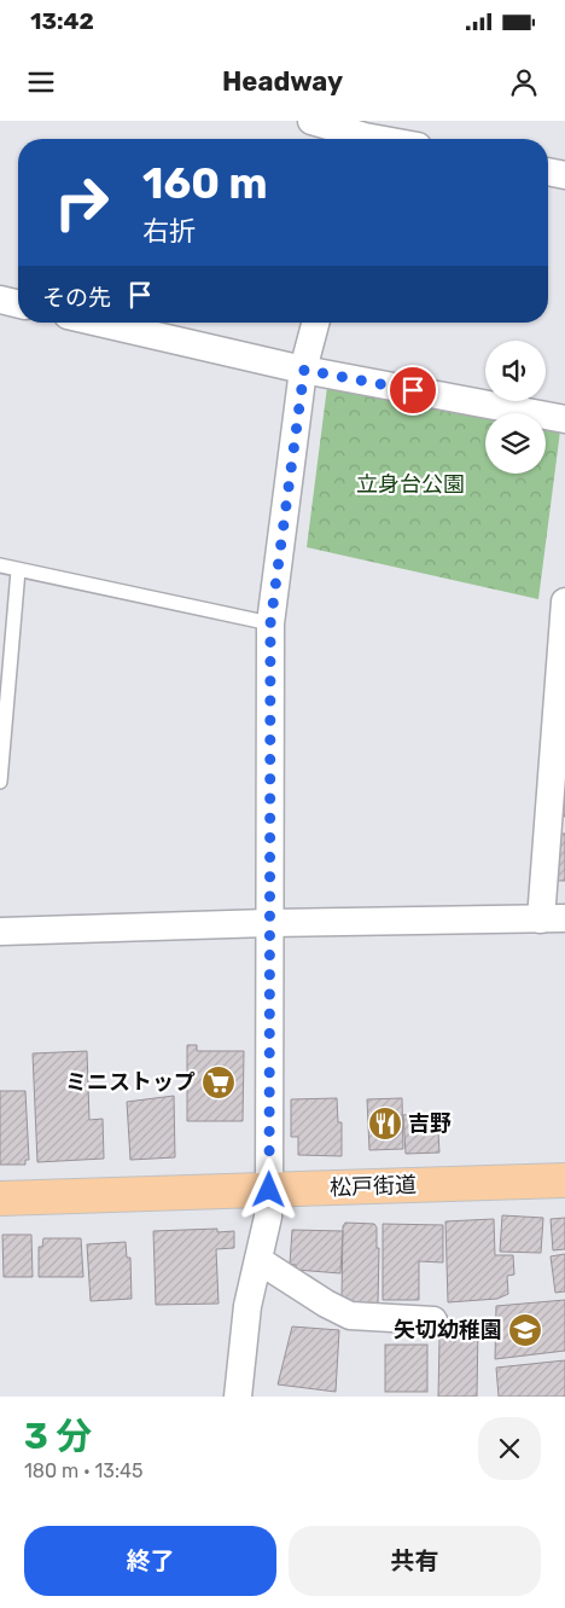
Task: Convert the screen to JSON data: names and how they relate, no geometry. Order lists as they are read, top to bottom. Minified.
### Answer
{"streets":{"main road":["松戸街道"]},"parks":["立身台公園"],"places":{"supermarket":["ミニストップ"],"restaurant":["吉野"],"school or university":["矢切幼稚園"]},"page":{"status":"13:42","header":"Headway","turn":["160 m","右折"],"then":"その先","heading":["3 分","180 m · 13:45"],"buttons":["終了","共有"]}}
